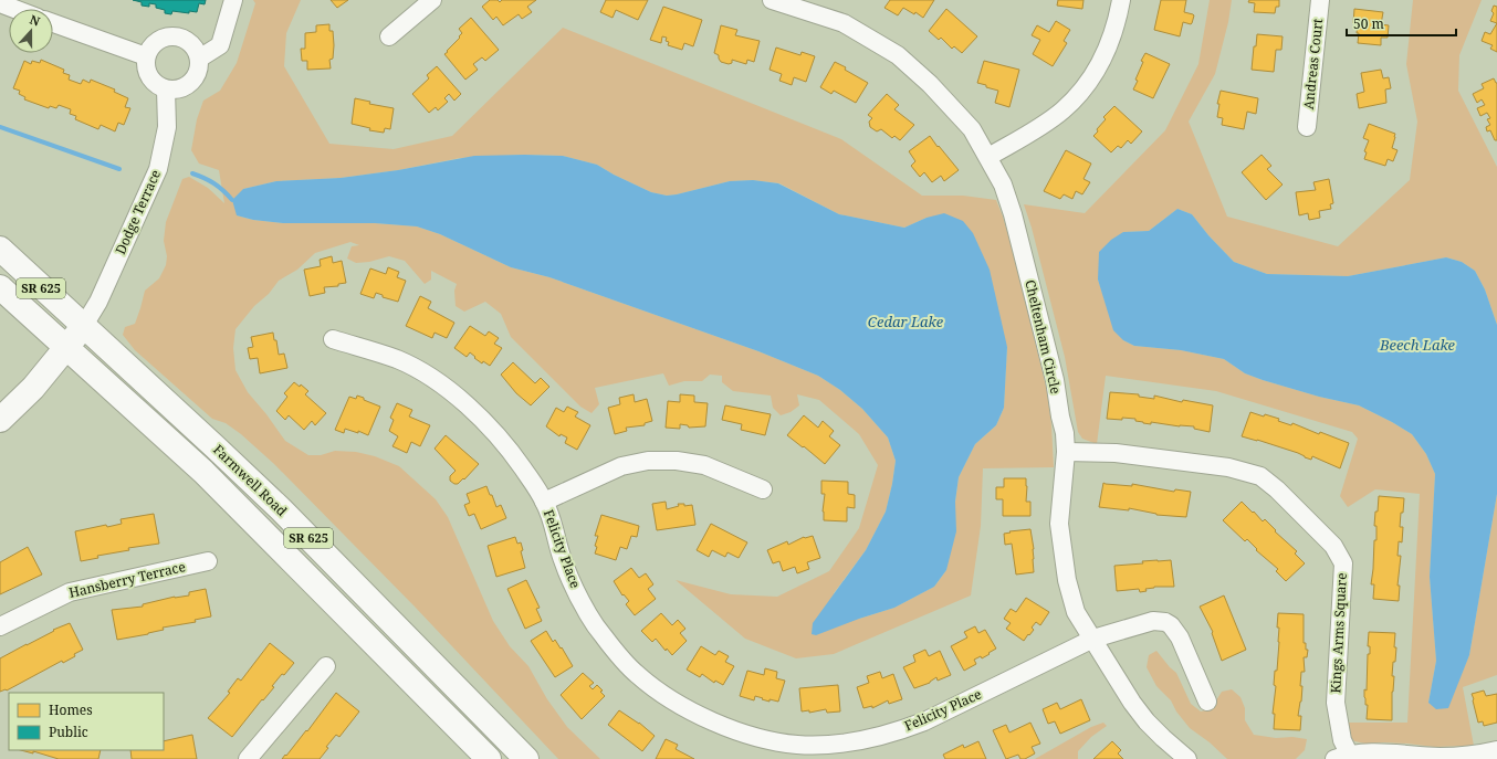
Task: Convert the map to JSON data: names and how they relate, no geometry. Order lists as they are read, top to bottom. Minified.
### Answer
{"streets":{"main road":["SR 625","Farmwell Road"],"street":["Andreas Court","Dodge Terrace","Cheltenham Circle","Felicity Place","Hansberry Terrace","Kings Arms Square"]},"crossings":[["Dodge Terrace","Farmwell Road"],["Cheltenham Circle","Felicity Place"],["Cheltenham Circle","Kings Arms Square"]],"water":["Cedar Lake","Beech Lake"],"legend":["Homes","Public"],"scale_bar":"50 m","north":"top"}
